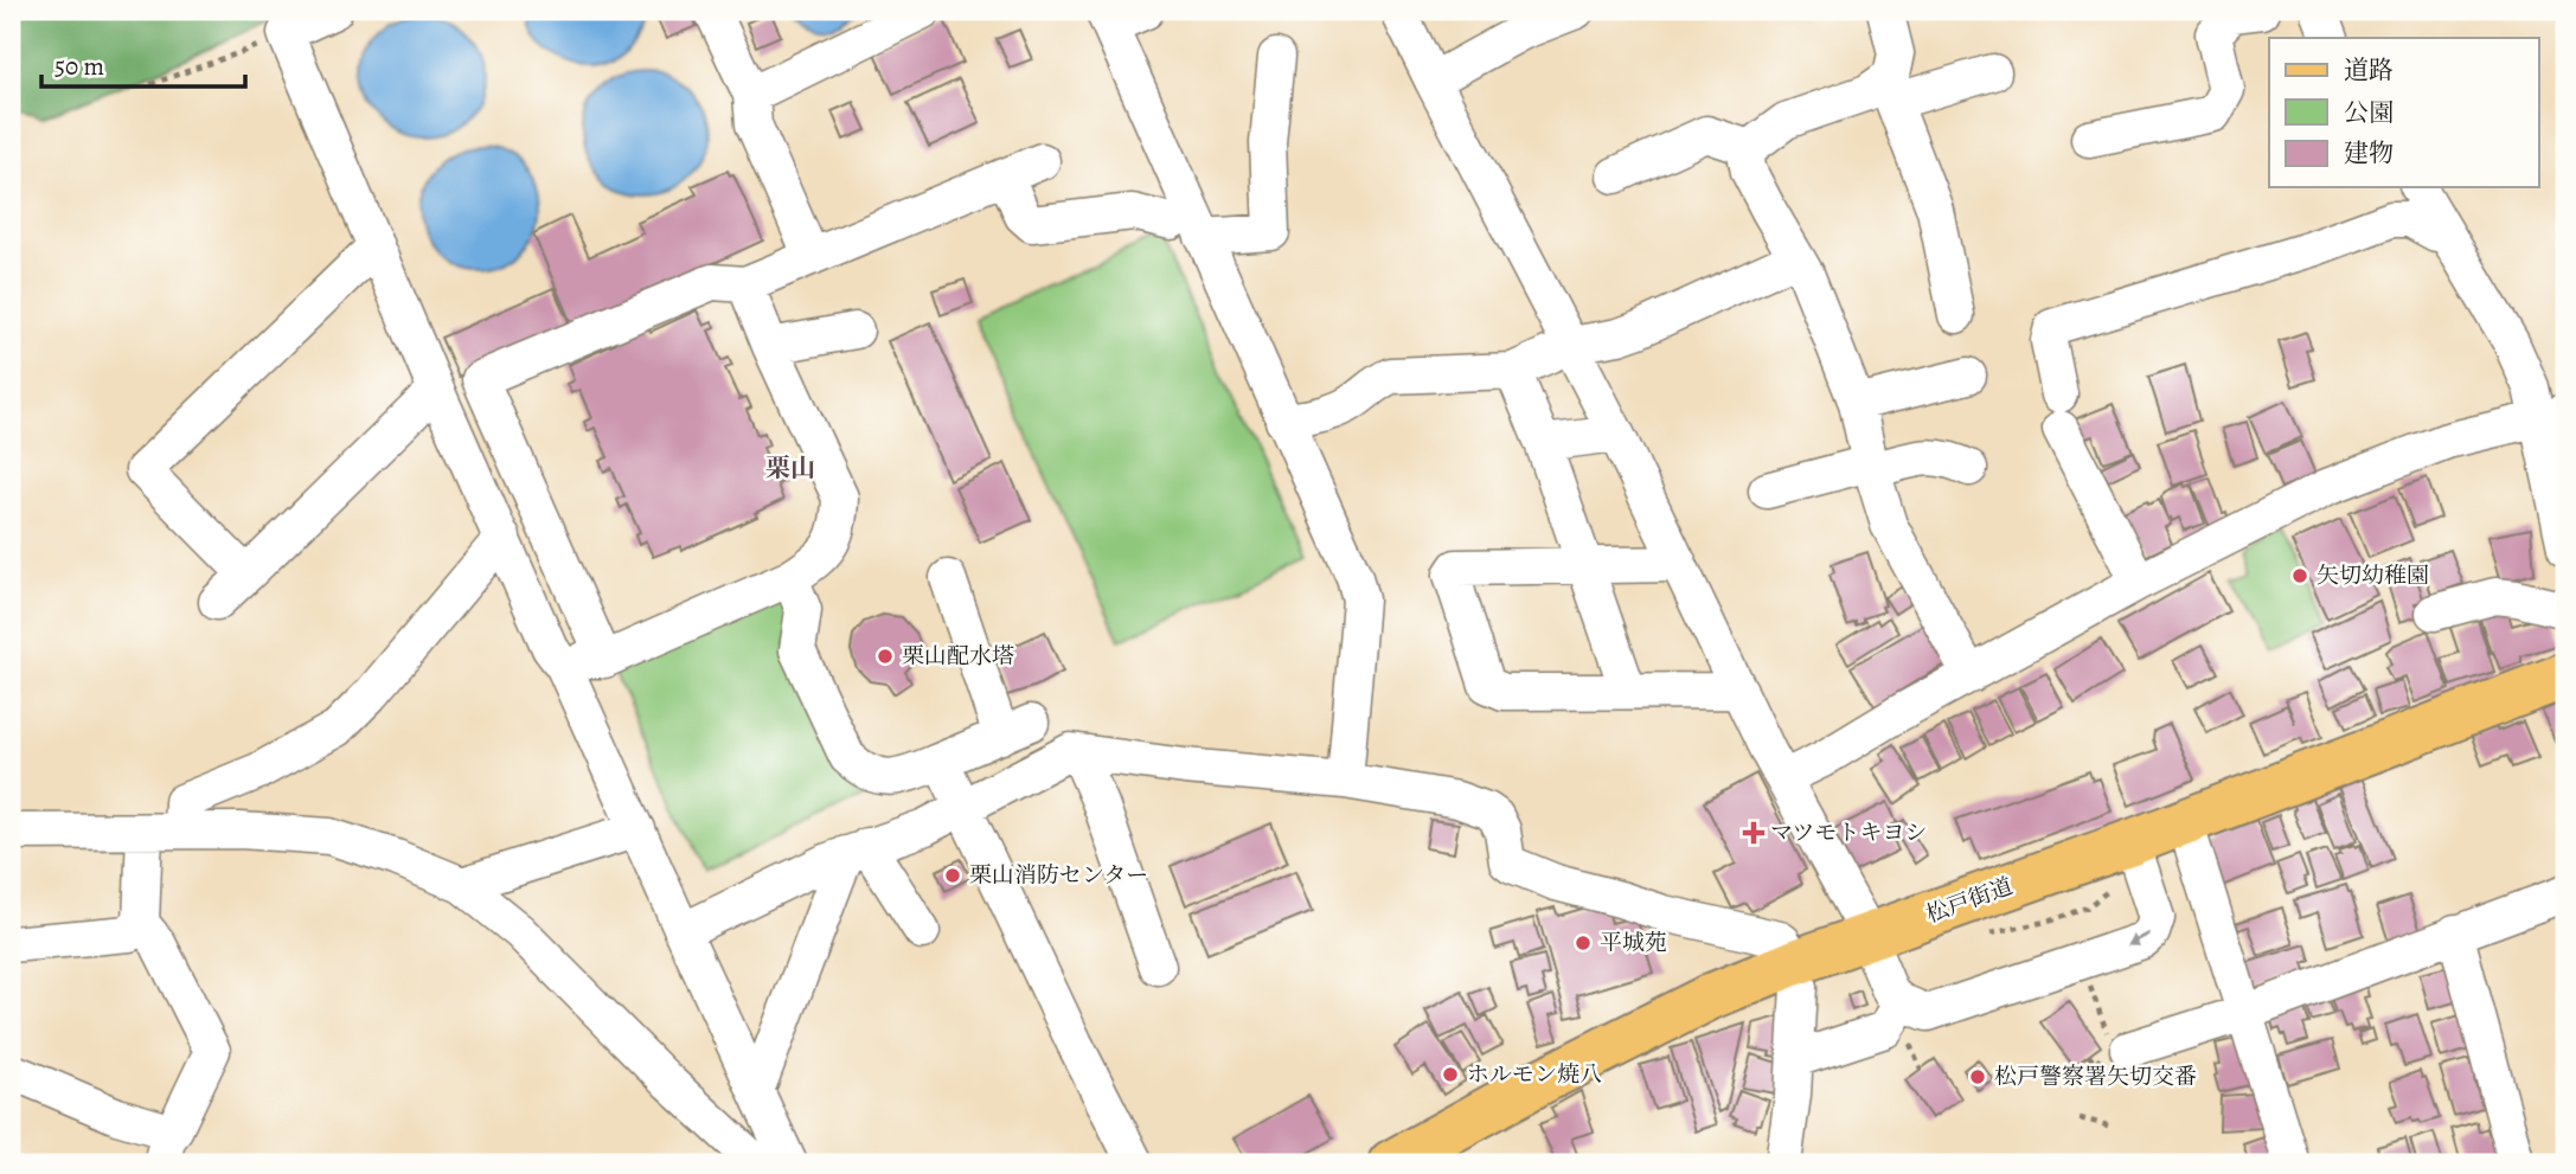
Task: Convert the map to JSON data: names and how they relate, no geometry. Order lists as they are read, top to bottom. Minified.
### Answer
{"streets":{"main road":["松戸街道"]},"districts":["栗山"],"places":{"other":["矢切幼稚園","栗山配水塔","栗山消防センター","平城苑","ホルモン焼八","松戸警察署矢切交番"],"health":["マツモトキヨシ"]},"legend":["道路","公園","建物"],"scale_bar":"50 m"}
